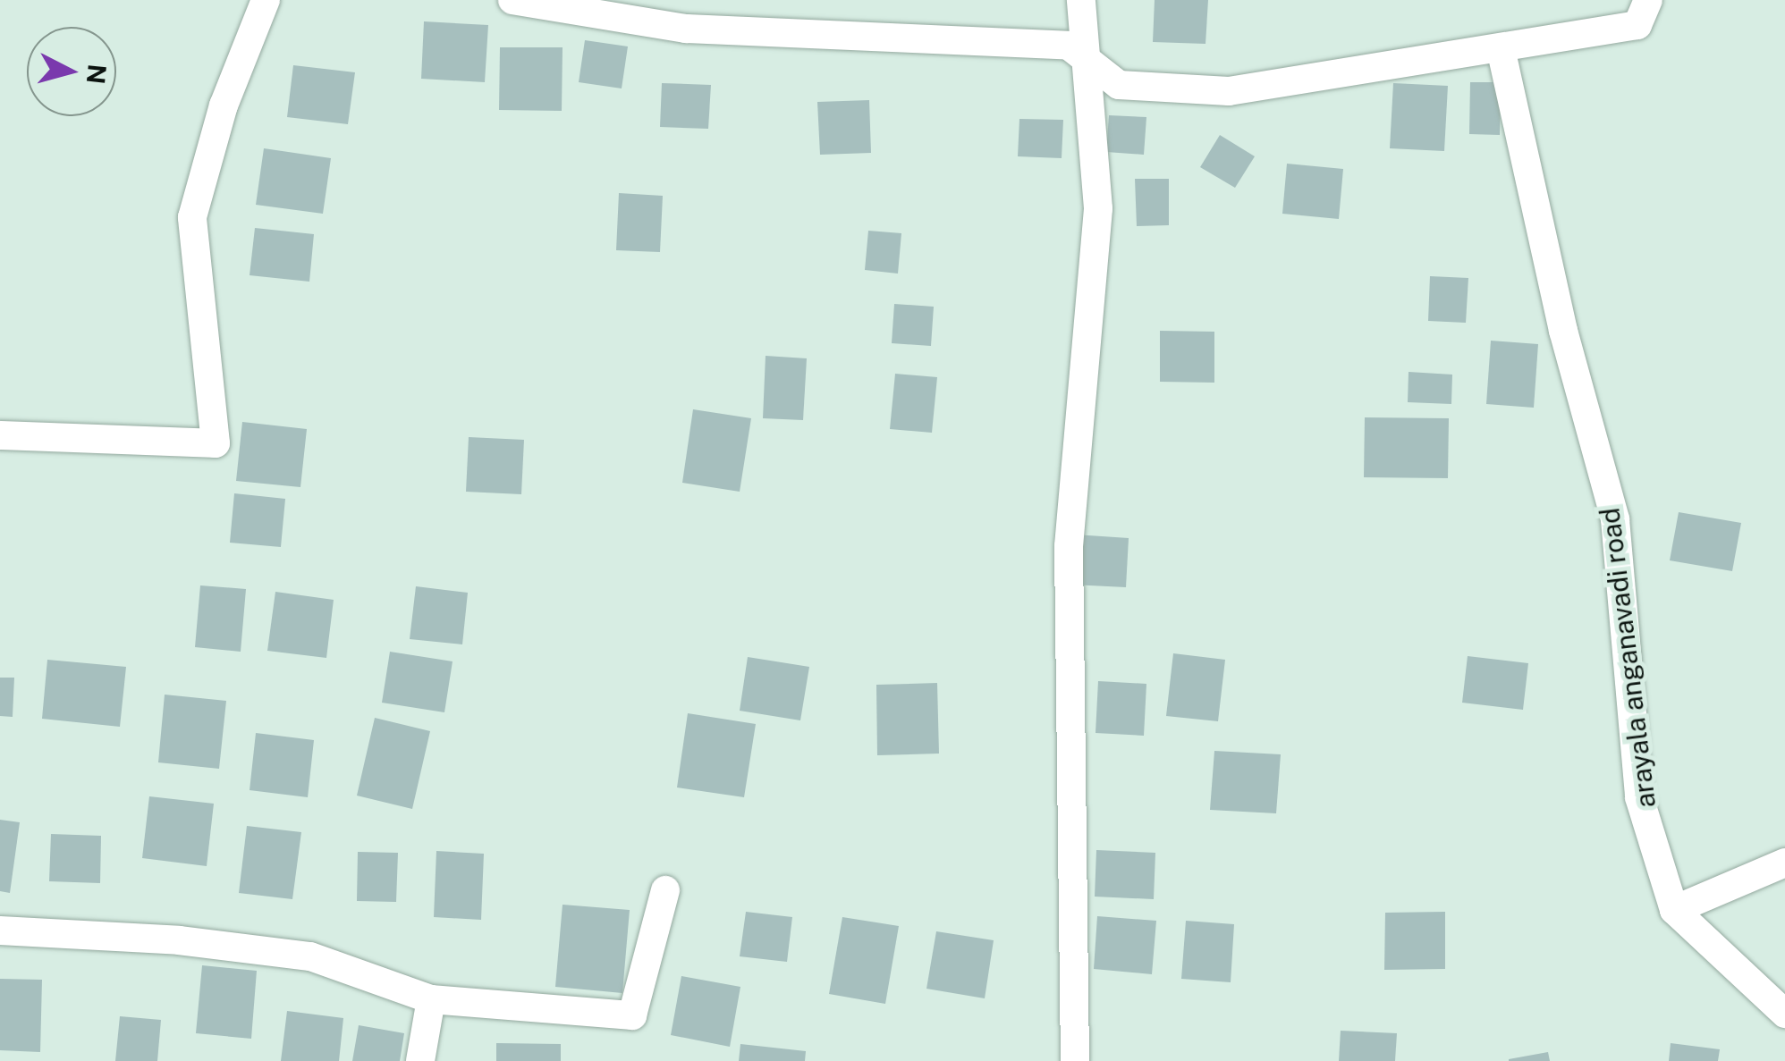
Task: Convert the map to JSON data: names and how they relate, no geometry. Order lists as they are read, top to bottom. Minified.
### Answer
{"streets":{"street":["arayala anganavadi road"]},"north":"right"}
